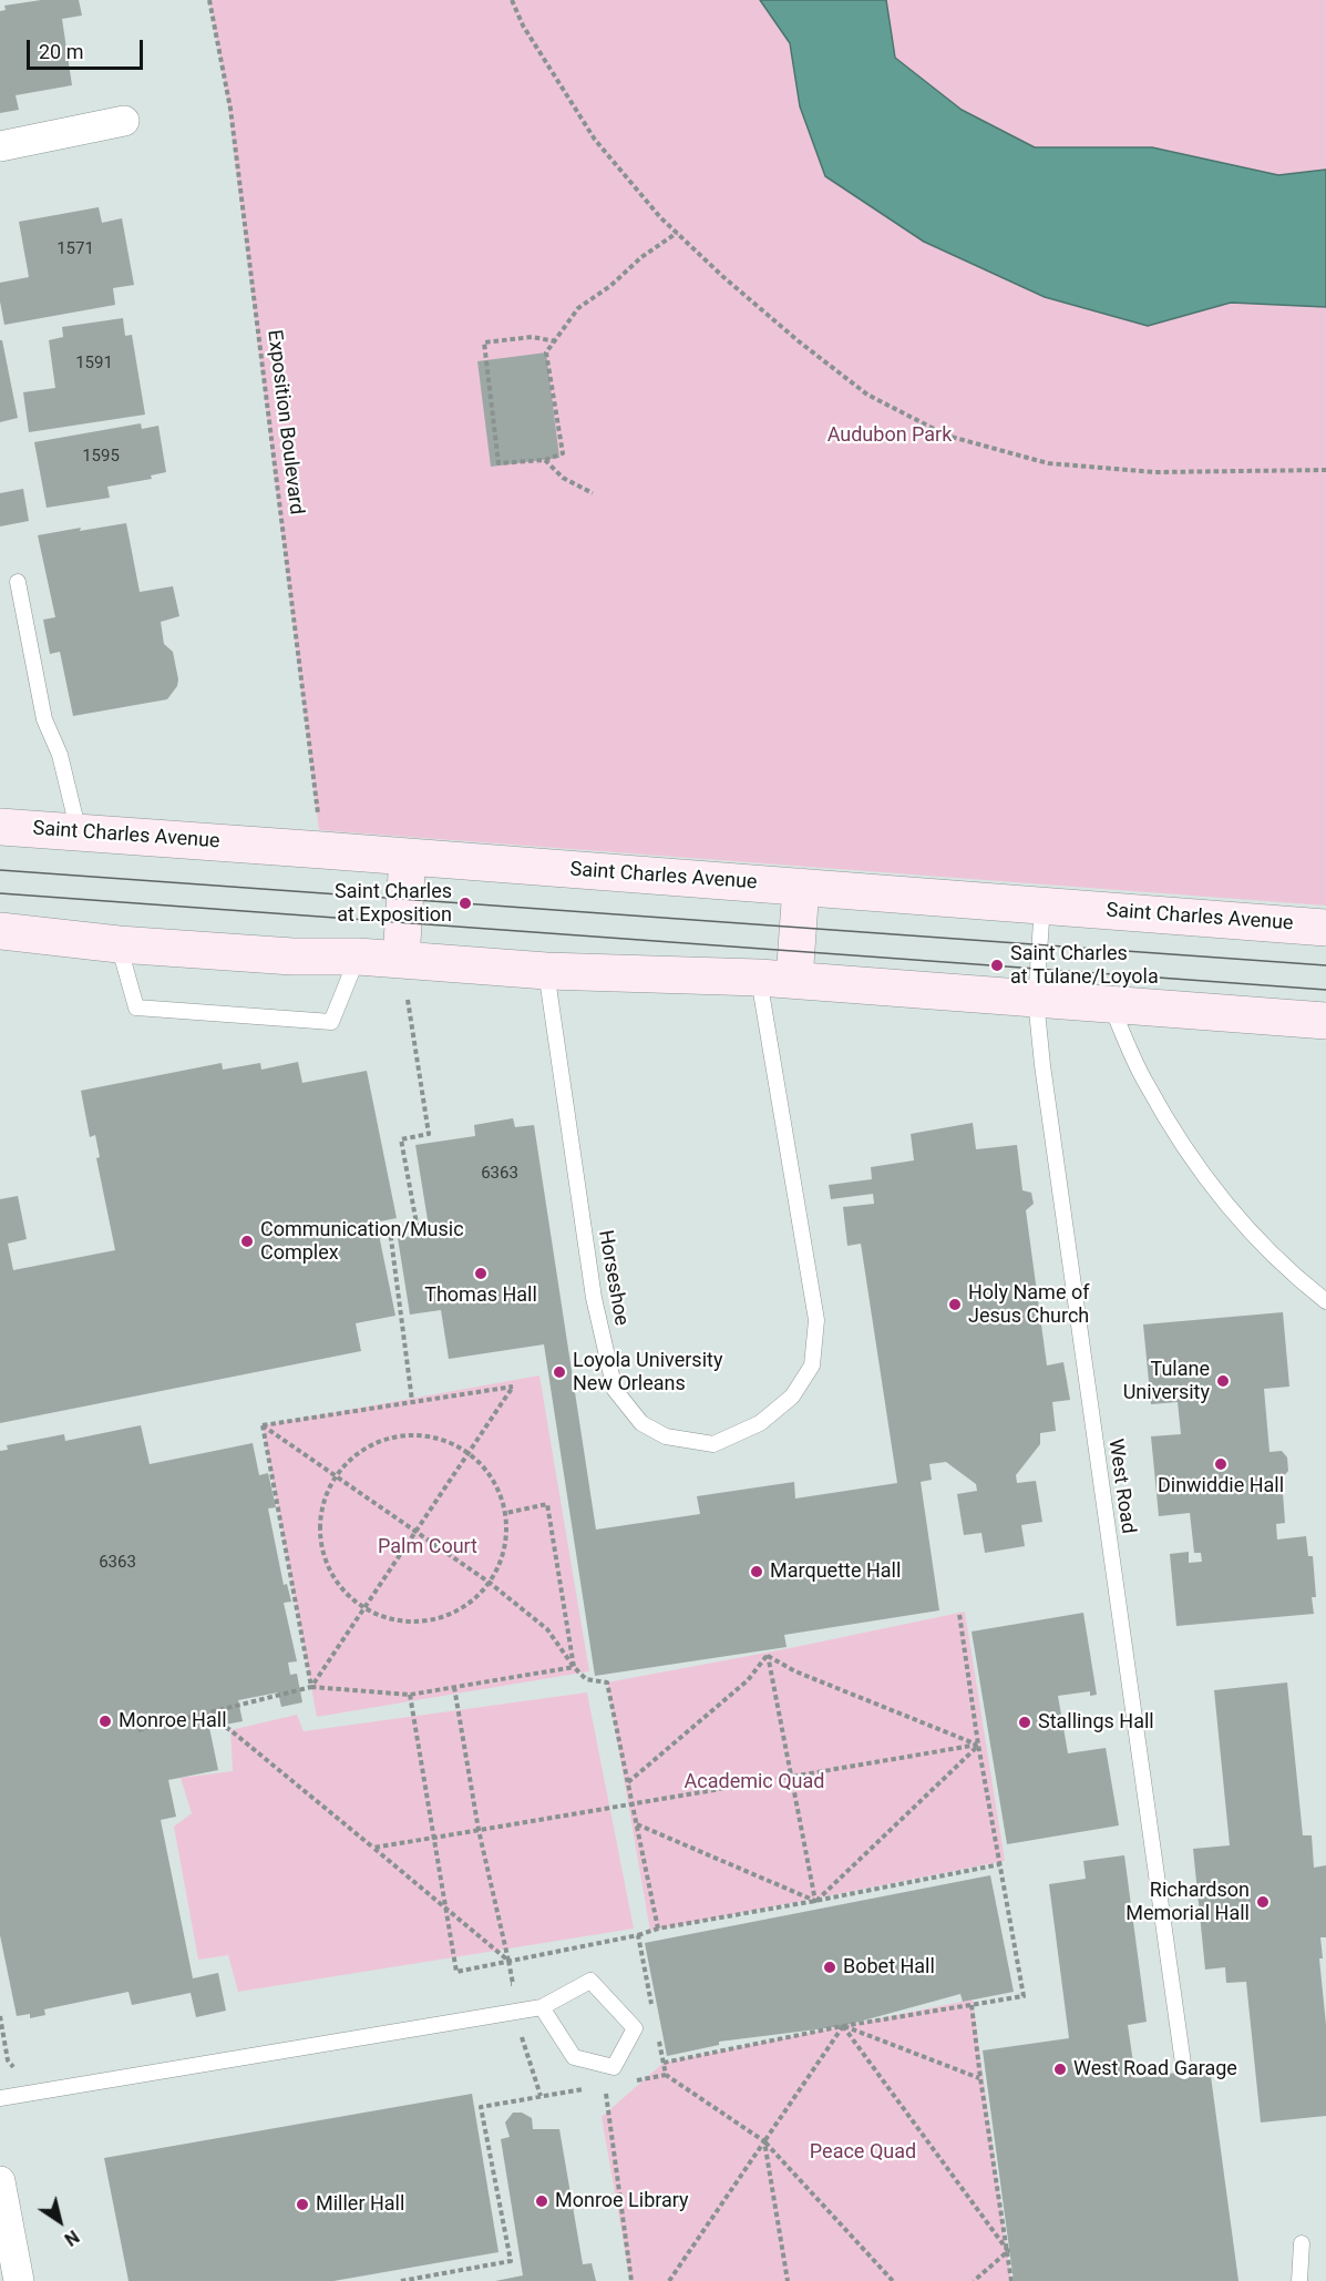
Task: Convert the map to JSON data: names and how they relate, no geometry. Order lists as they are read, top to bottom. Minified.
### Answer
{"streets":{"main road":["Saint Charles Avenue"],"lane":["Horseshoe","West Road"],"path":["Exposition Boulevard"]},"crossings":[["Exposition Boulevard","Saint Charles Avenue"],["Saint Charles Avenue","West Road"]],"parks":["Audubon Park","Palm Court","Academic Quad","Peace Quad"],"places":["Saint Charles at Exposition","Saint Charles at Tulane/Loyola","Communication/Music Complex","Thomas Hall","Holy Name of Jesus Church","Loyola University New Orleans","Tulane University","Dinwiddie Hall","Marquette Hall","Monroe Hall","Stallings Hall","Richardson Memorial Hall","Bobet Hall","West Road Garage","Monroe Library","Miller Hall"],"house_numbers":["1571","1591","1595","6363","6363"],"scale_bar":"20 m","north":"bottom right"}
